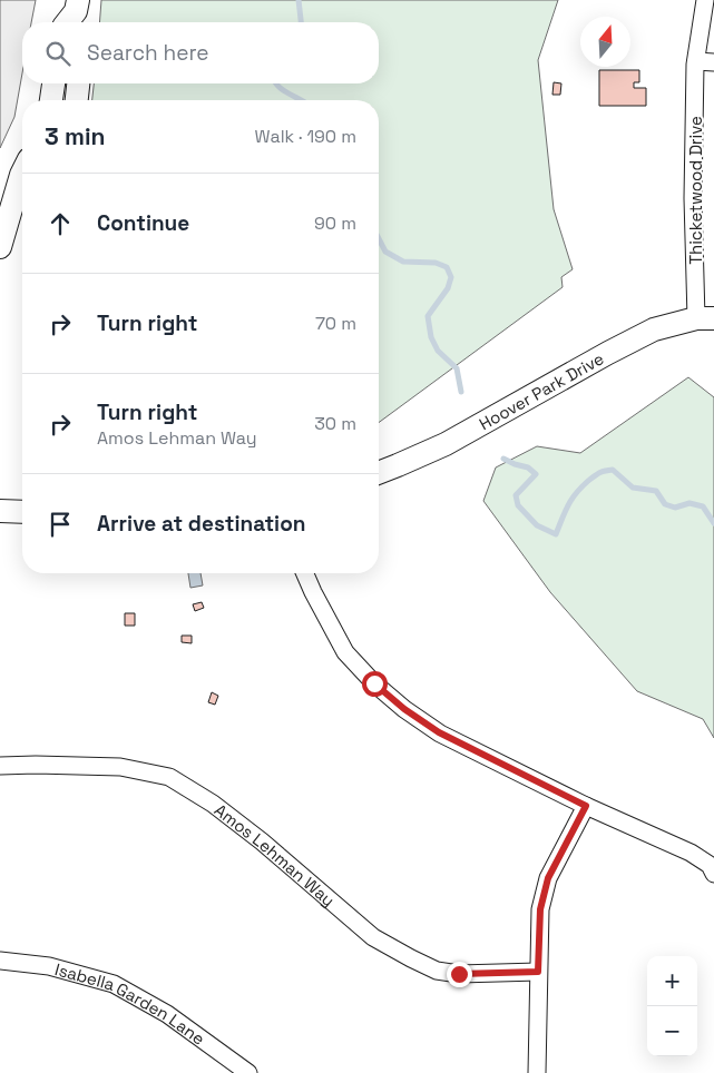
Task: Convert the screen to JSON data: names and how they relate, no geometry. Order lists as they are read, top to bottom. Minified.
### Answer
{"streets":{"street":["Thicketwood Drive","Hoover Park Drive","Amos Lehman Way","Isabella Garden Lane"]},"crossings":[["Thicketwood Drive","Hoover Park Drive"]],"north":"top","page":{"search":"Search here","heading":["3 min","Walk · 190 m"],"list":[["Continue","90 m"],["Turn right","70 m"],["Turn right","Amos Lehman Way","30 m"],"Arrive at destination"],"map_buttons":["+","−"]}}
